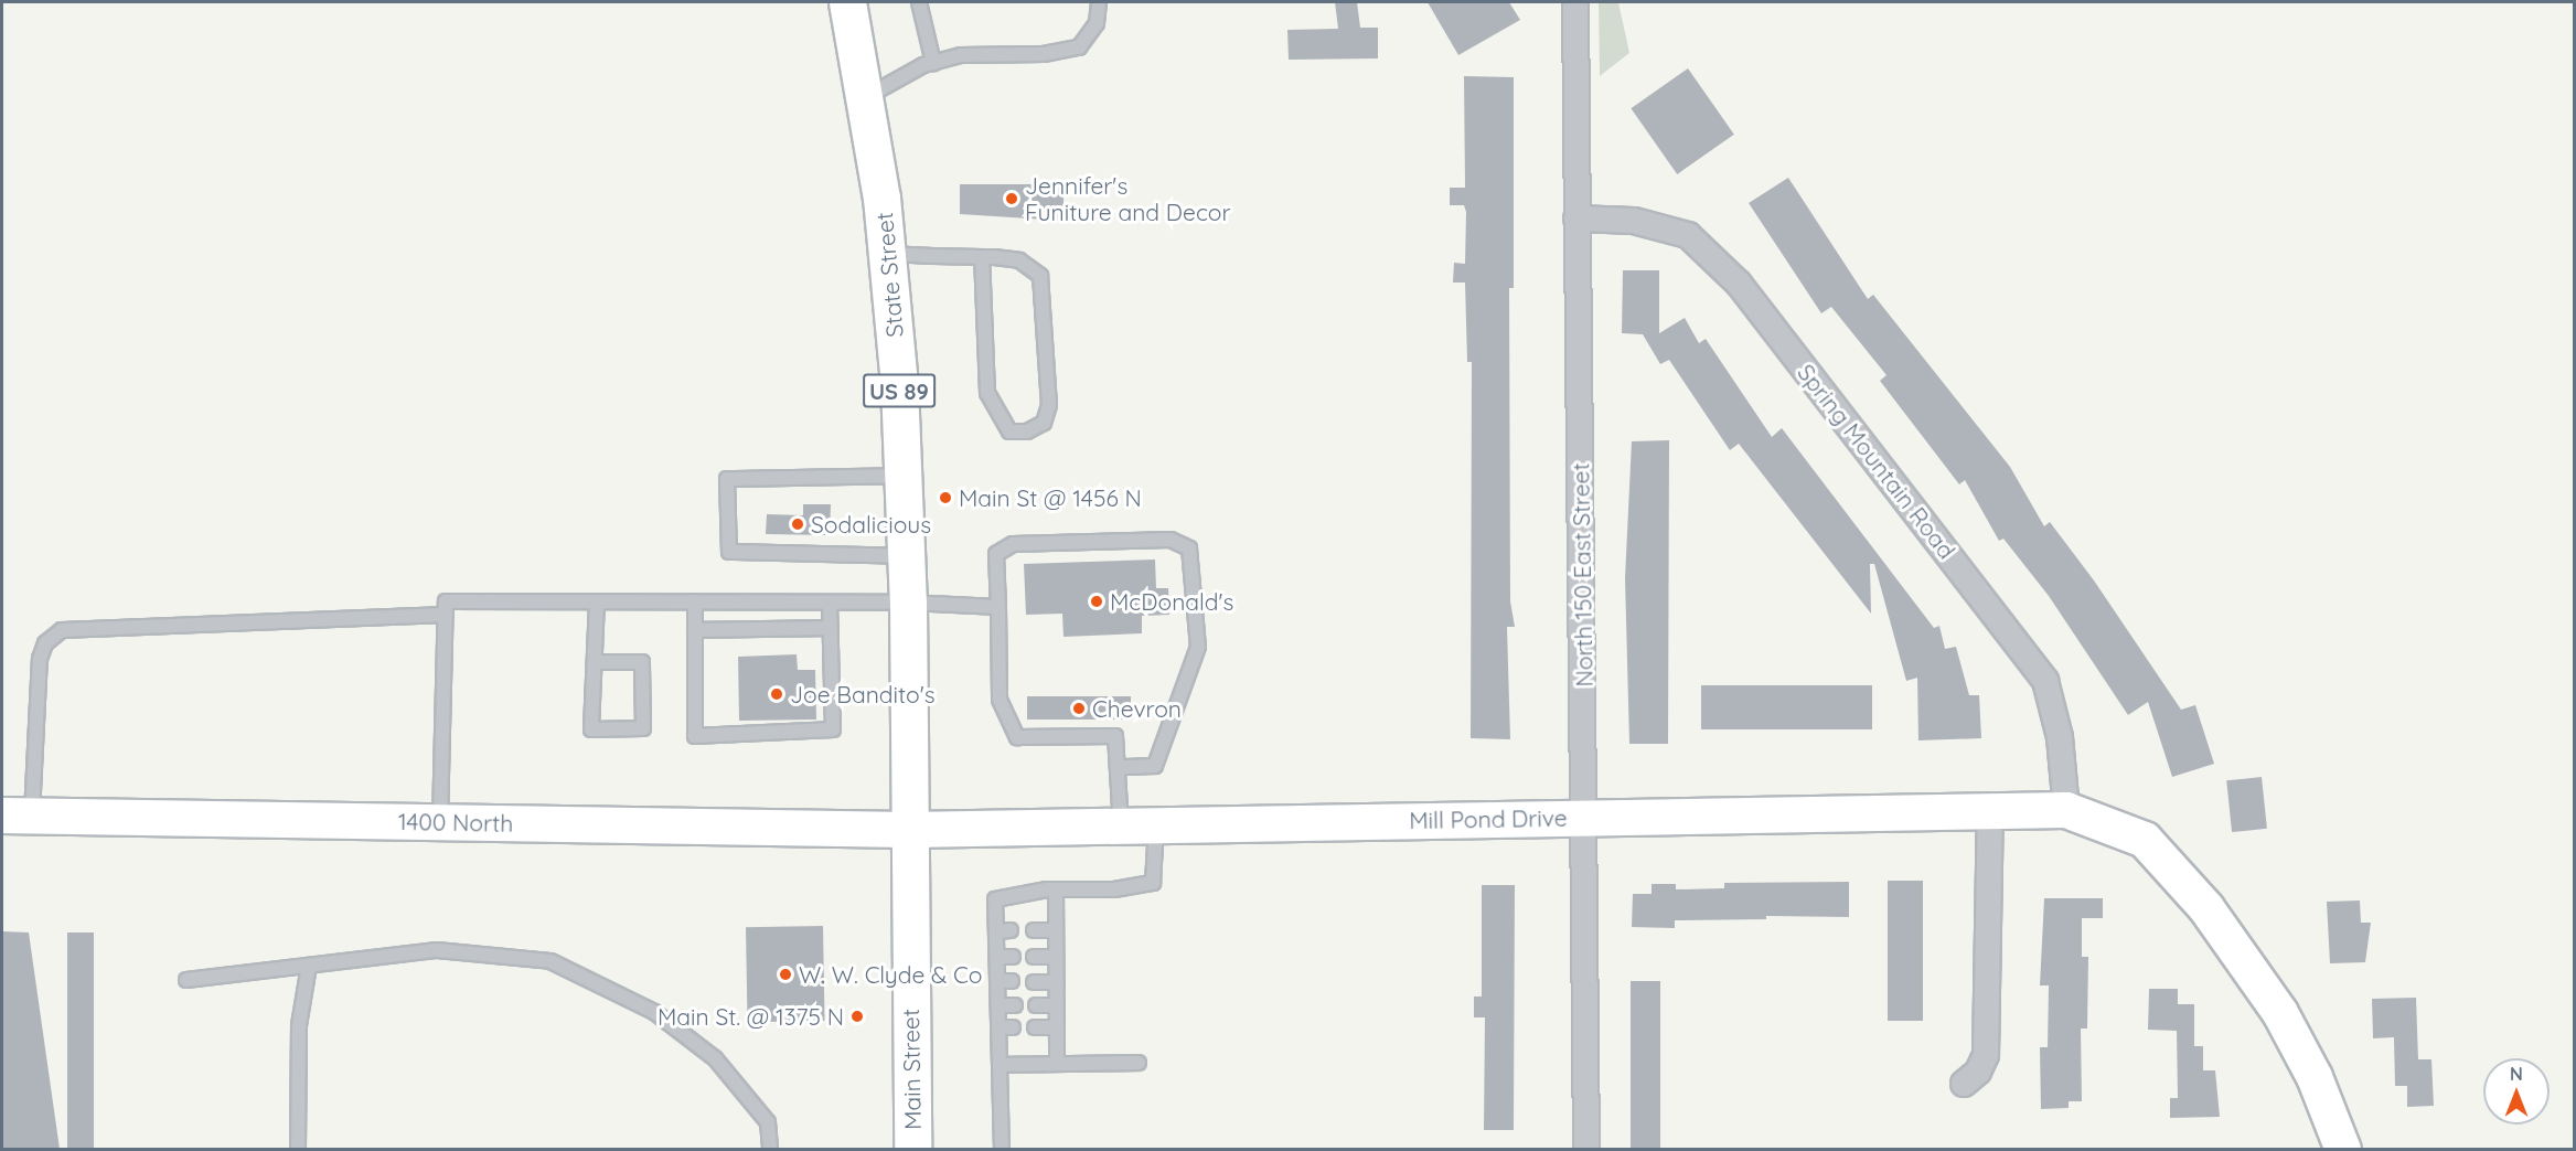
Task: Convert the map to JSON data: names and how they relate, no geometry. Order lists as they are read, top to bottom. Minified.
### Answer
{"streets":{"main road":["State Street","US 89","Mill Pond Drive","1400 North","Main Street"],"street":["Spring Mountain Road","North 150 East Street"]},"crossings":[["State Street","Mill Pond Drive"],["State Street","1400 North"],["State Street","Main Street"],["Spring Mountain Road","North 150 East Street"],["Spring Mountain Road","Mill Pond Drive"],["North 150 East Street","Mill Pond Drive"],["Mill Pond Drive","1400 North"],["Mill Pond Drive","Main Street"],["1400 North","Main Street"]],"places":["Jennifer's Funiture and Decor","Main St @ 1456 N","Sodalicious","McDonald's","Joe Bandito's","Chevron","W. W. Clyde & Co","Main St. @ 1375 N"],"north":"top"}
